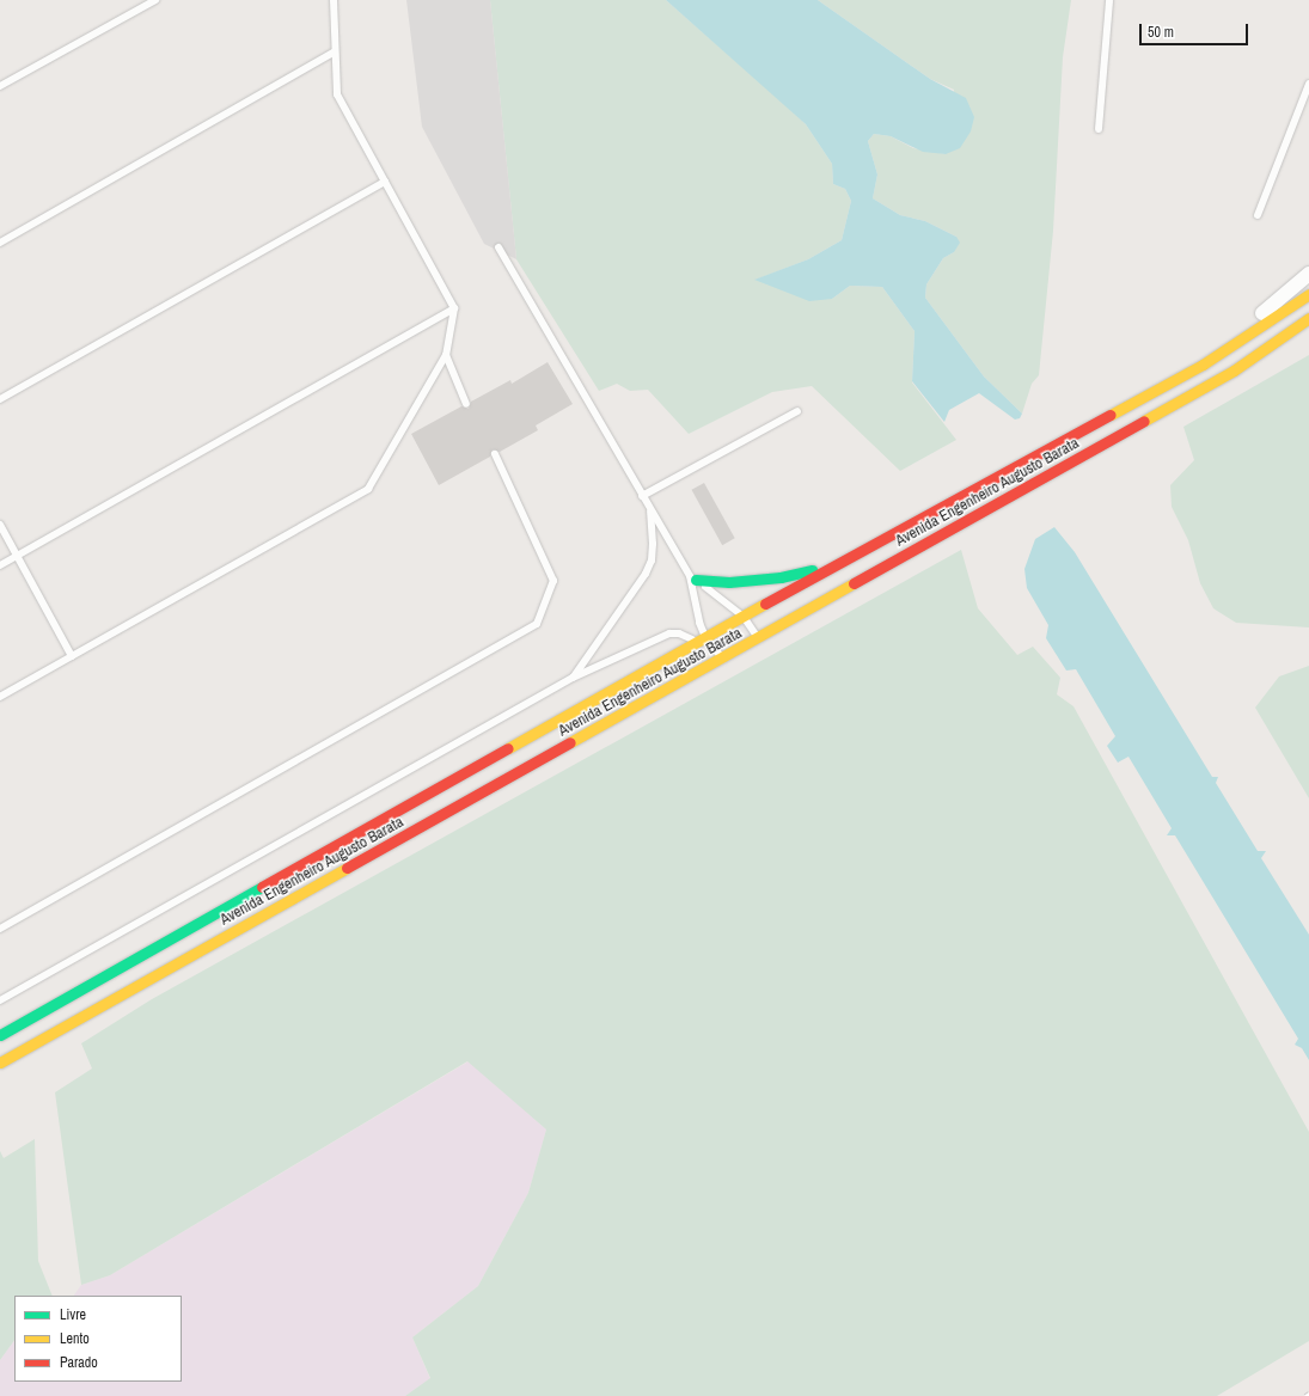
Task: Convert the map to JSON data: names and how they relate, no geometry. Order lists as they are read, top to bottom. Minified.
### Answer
{"streets":{"main road":["Avenida Engenheiro Augusto Barata"]},"legend":["Livre","Lento","Parado"],"scale_bar":"50 m"}
